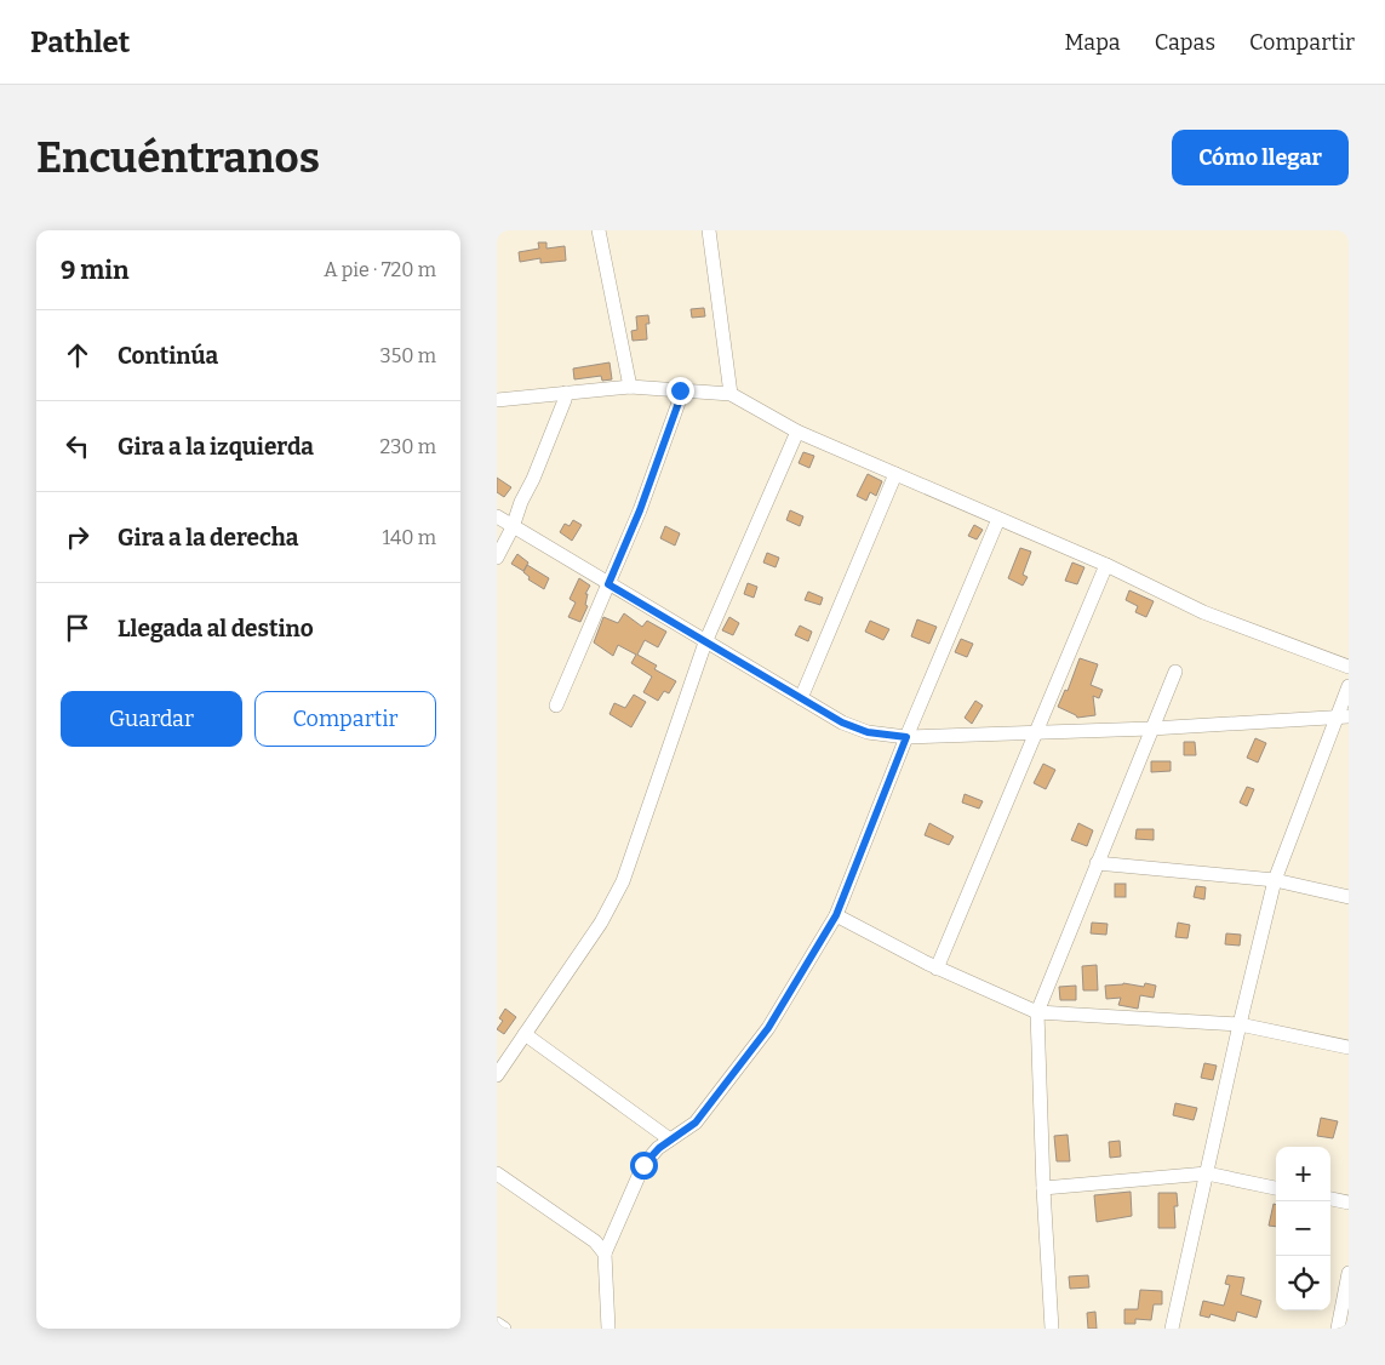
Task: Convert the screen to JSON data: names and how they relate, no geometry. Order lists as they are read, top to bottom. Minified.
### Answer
{"page":{"header":"Pathlet","nav":["Mapa","Capas","Compartir"],"buttons":["Cómo llegar",["Guardar","Compartir"]],"title":"Encuéntranos","heading":["9 min","A pie · 720 m"],"list":[["Continúa","350 m"],["Gira a la izquierda","230 m"],["Gira a la derecha","140 m"],"Llegada al destino"],"map_buttons":["+","−"]}}
